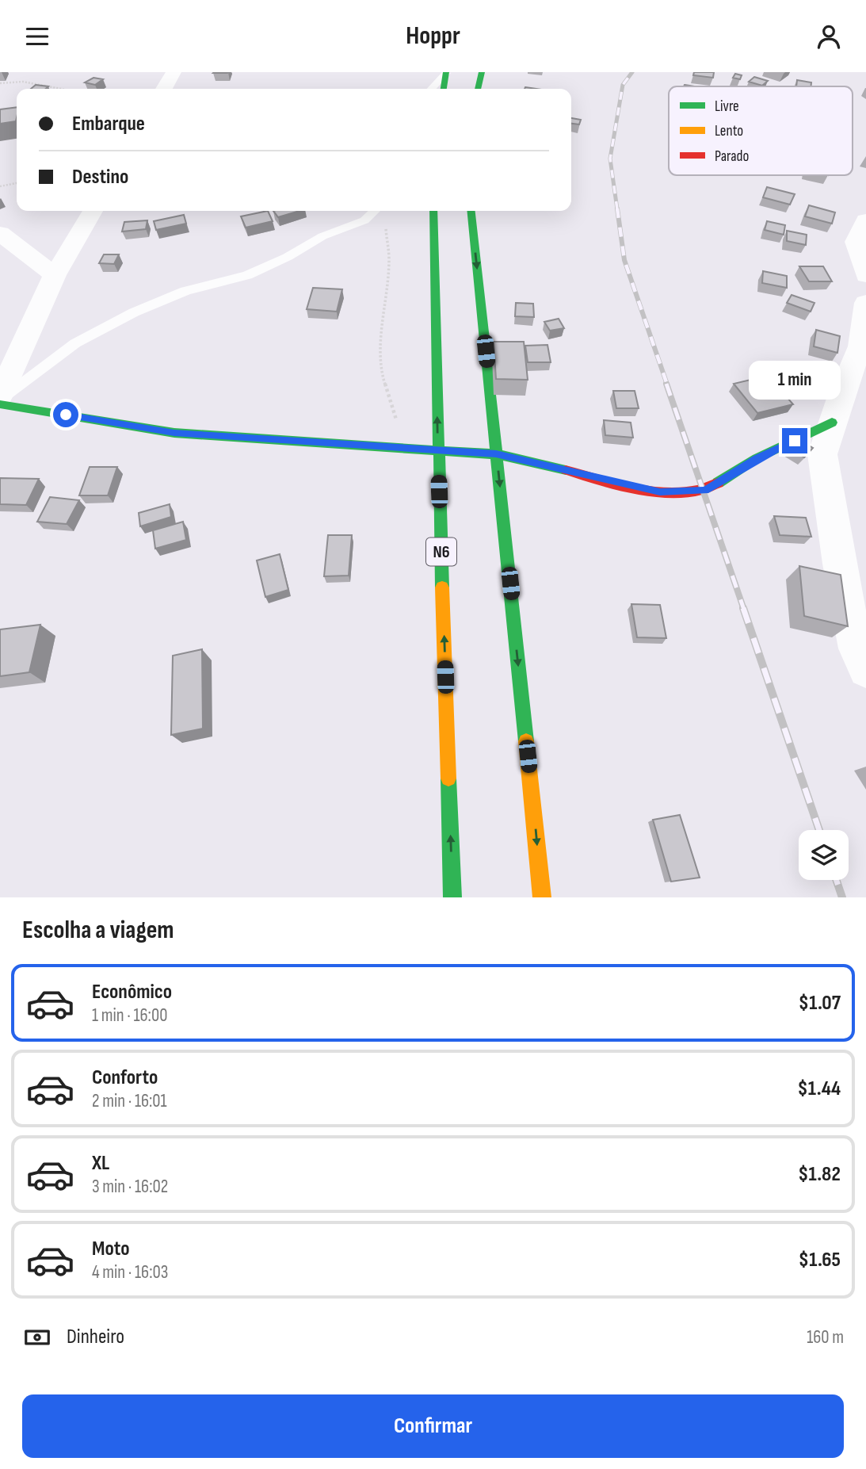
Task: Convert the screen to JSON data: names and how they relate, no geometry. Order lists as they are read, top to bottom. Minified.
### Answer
{"streets":{"main road":["N6"]},"legend":["Livre","Lento","Parado"],"page":{"header":"Hoppr","banner":["Embarque","Destino"],"bubble":"1 min","heading":"Escolha a viagem","list":[{"name":"Econômico","note":"1 min · 16:00","value":"$1.07"},{"name":"Conforto","note":"2 min · 16:01","value":"$1.44"},{"name":"XL","note":"3 min · 16:02","value":"$1.82"},{"name":"Moto","note":"4 min · 16:03","value":"$1.65"}],"pay":["Dinheiro","160 m"],"buttons":"Confirmar"}}
